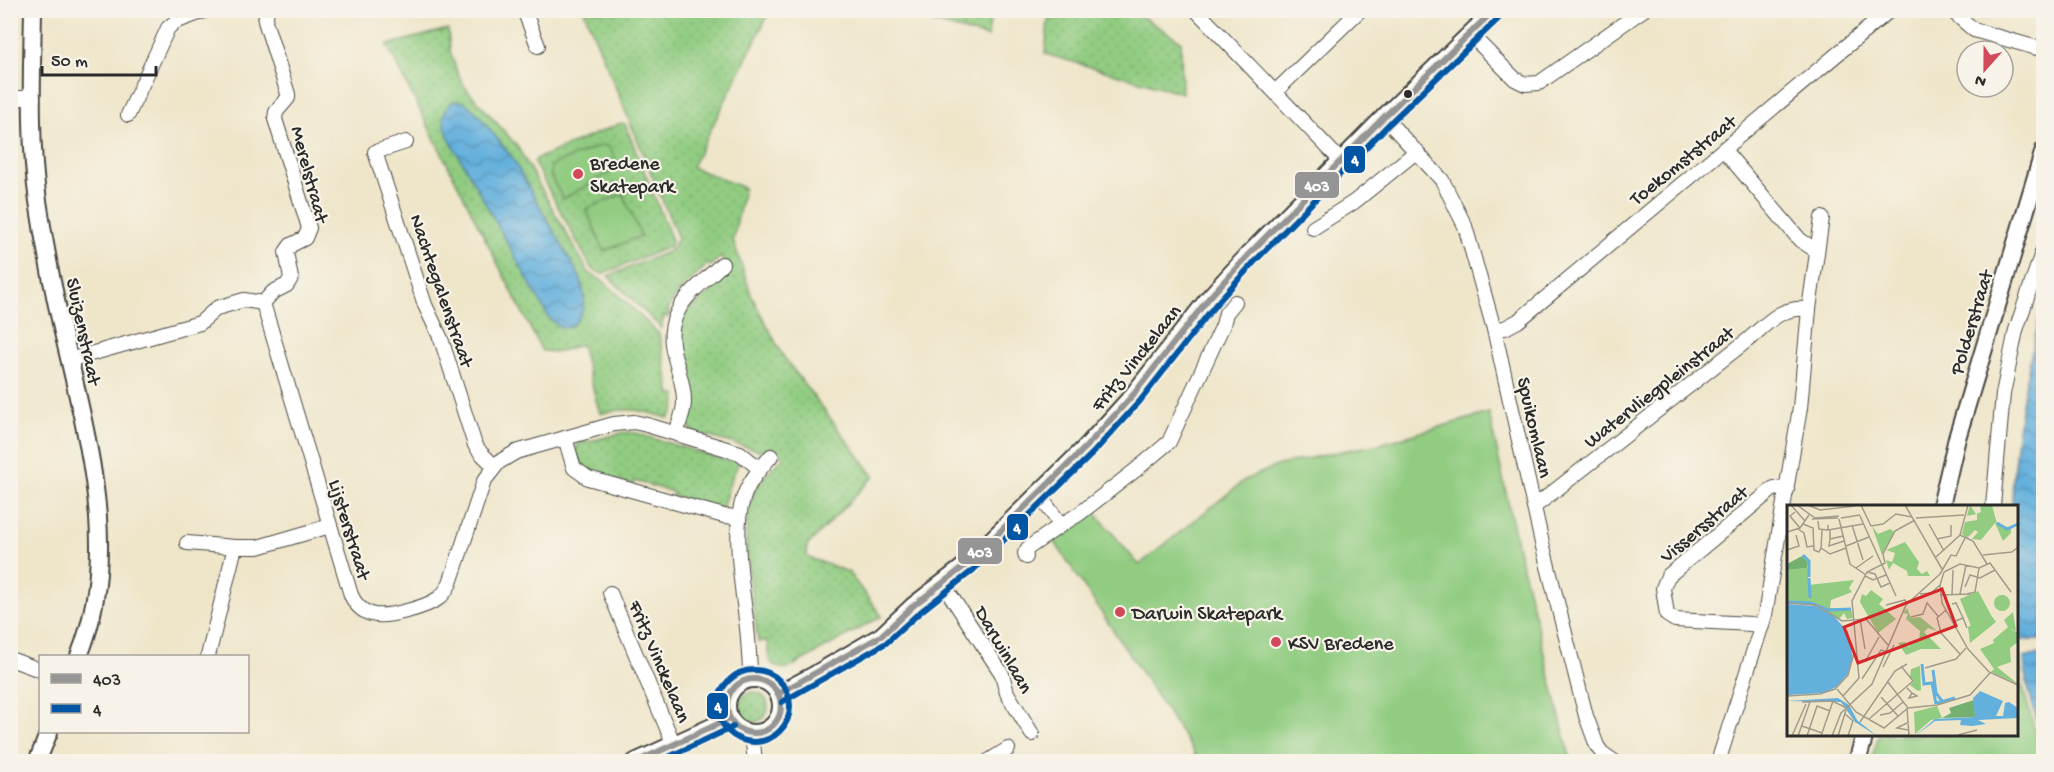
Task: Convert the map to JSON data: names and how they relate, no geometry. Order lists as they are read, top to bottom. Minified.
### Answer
{"streets":{"street":["Toekomststraat","Merelstraat","Nachtegalenstraat","Polderstraat","Sluizenstraat","Fritz Vinckelaan","Watervliegpleinstraat","Spuikomlaan","Vissersstraat","Lijsterstraat","Darwinlaan"]},"crossings":[["Toekomststraat","Spuikomlaan"],["Merelstraat","Lijsterstraat"],["Nachtegalenstraat","Lijsterstraat"],["Fritz Vinckelaan","Spuikomlaan"],["Fritz Vinckelaan","Darwinlaan"],["Watervliegpleinstraat","Spuikomlaan"]],"places":["Bredene Skatepark","Darwin Skatepark","KSV Bredene"],"lines":["transit line 403","transit line 4"],"legend":["403","4"],"scale_bar":"50 m","north":"bottom"}
